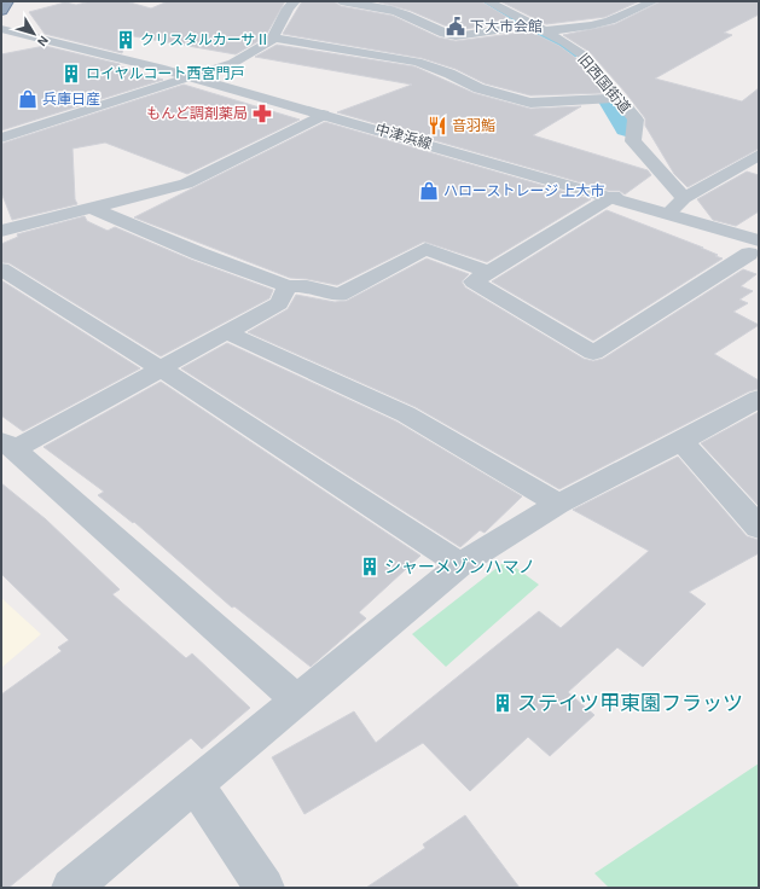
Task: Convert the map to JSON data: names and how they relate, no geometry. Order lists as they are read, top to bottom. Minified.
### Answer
{"streets":{"street":["旧西国街道","中津浜線"]},"places":{"public building":["下大市会館"],"building":["クリスタルカーサⅡ","ロイヤルコート西宮門戸","シャーメゾンハマノ","ステイツ甲東園フラッツ"],"shop":["兵庫日産","ハローストレージ 上大市"],"pharmacy":["もんど調剤薬局"],"restaurant":["音羽鮨"]},"north":"bottom right"}
